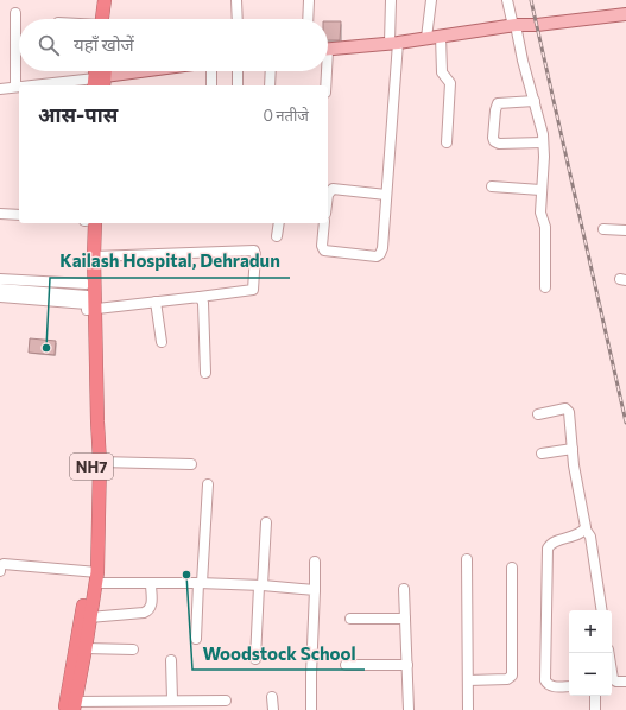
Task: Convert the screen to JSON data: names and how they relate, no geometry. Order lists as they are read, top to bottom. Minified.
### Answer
{"streets":{"highway":["NH7"]},"places":["Kailash Hospital, Dehradun","Woodstock School"],"page":{"search":"यहाँ खोजें","heading":["आस-पास","0 नतीजे"],"map_buttons":["+","−"]}}
